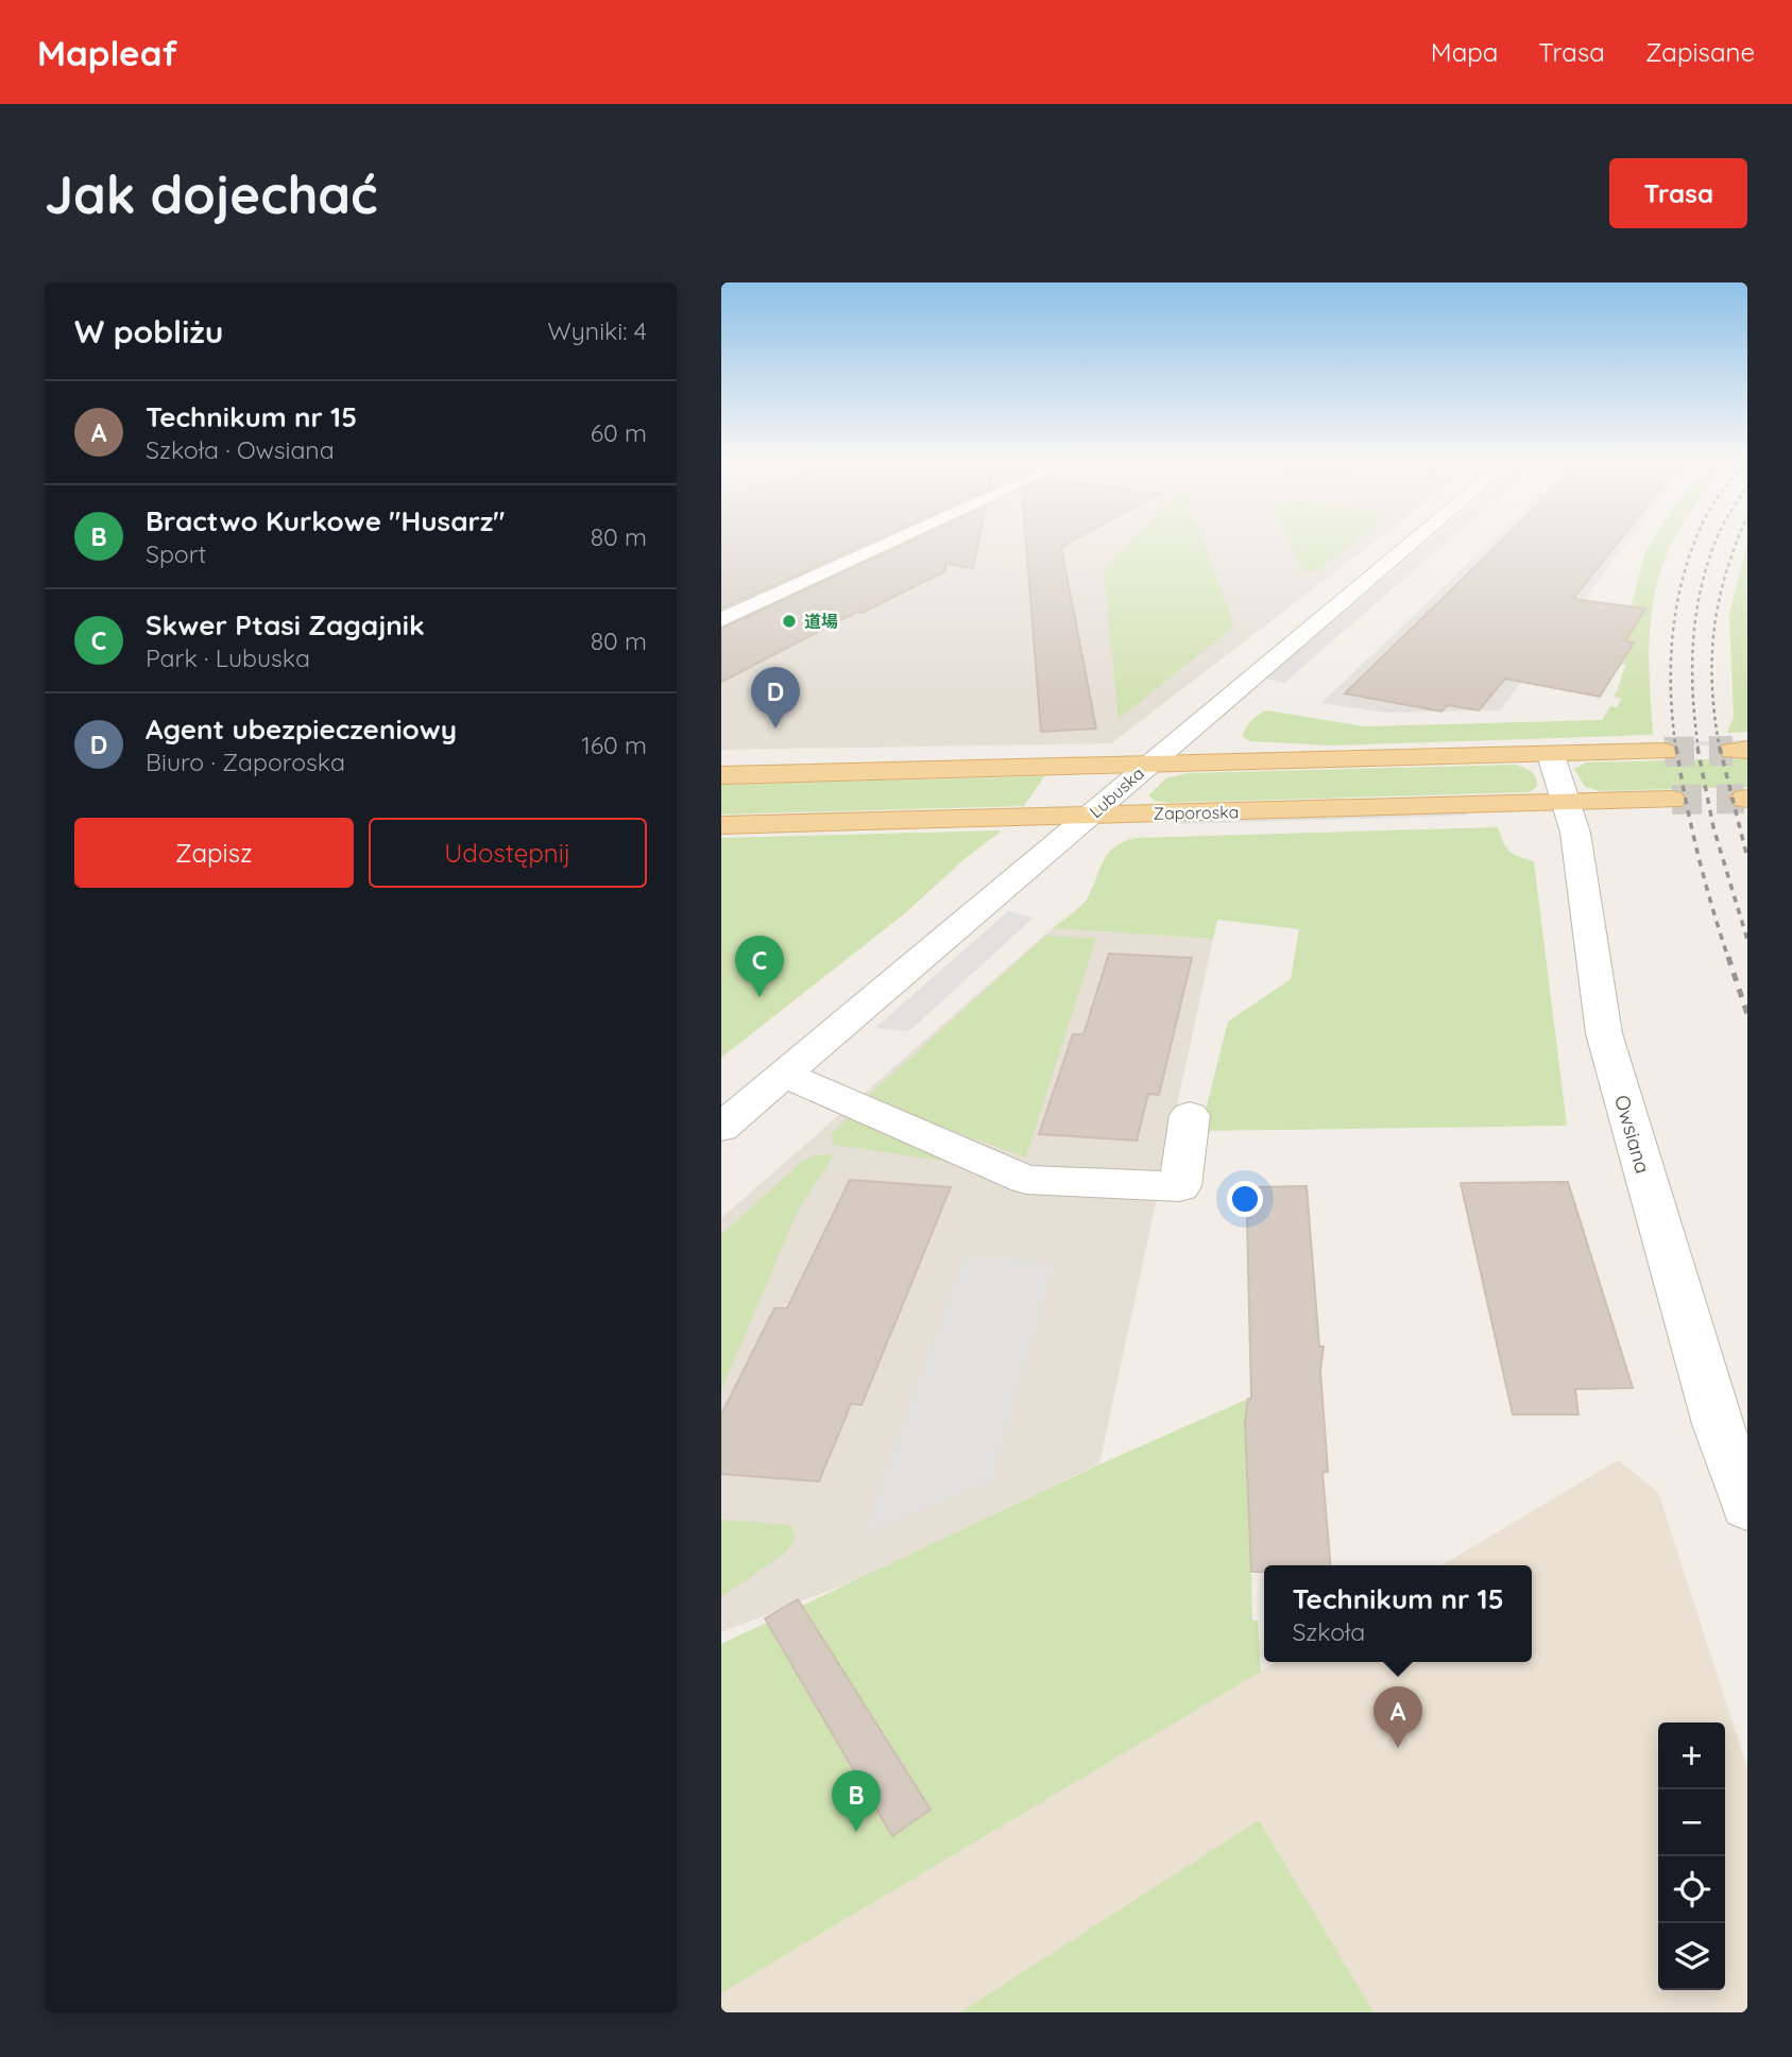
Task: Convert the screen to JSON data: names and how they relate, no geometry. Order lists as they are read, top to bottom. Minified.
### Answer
{"streets":{"main road":["Zaporoska"],"street":["Lubuska","Owsiana"]},"crossings":[["Lubuska","Zaporoska"],["Zaporoska","Owsiana"]],"places":["道場"],"page":{"header":"Mapleaf","nav":["Mapa","Trasa","Zapisane"],"buttons":["Trasa",["Zapisz","Udostępnij"]],"title":"Jak dojechać","heading":["W pobliżu","Wyniki: 4"],"list":[{"mark":"A","name":"Technikum nr 15","note":"Szkoła · Owsiana","value":"60 m"},{"mark":"B","name":"Bractwo Kurkowe \"Husarz\"","note":"Sport","value":"80 m"},{"mark":"C","name":"Skwer Ptasi Zagajnik","note":"Park · Lubuska","value":"80 m"},{"mark":"D","name":"Agent ubezpieczeniowy","note":"Biuro · Zaporoska","value":"160 m"}],"pins":["D","C","A","B"],"popup":["Technikum nr 15","Szkoła"],"map_buttons":["+","−"]}}
